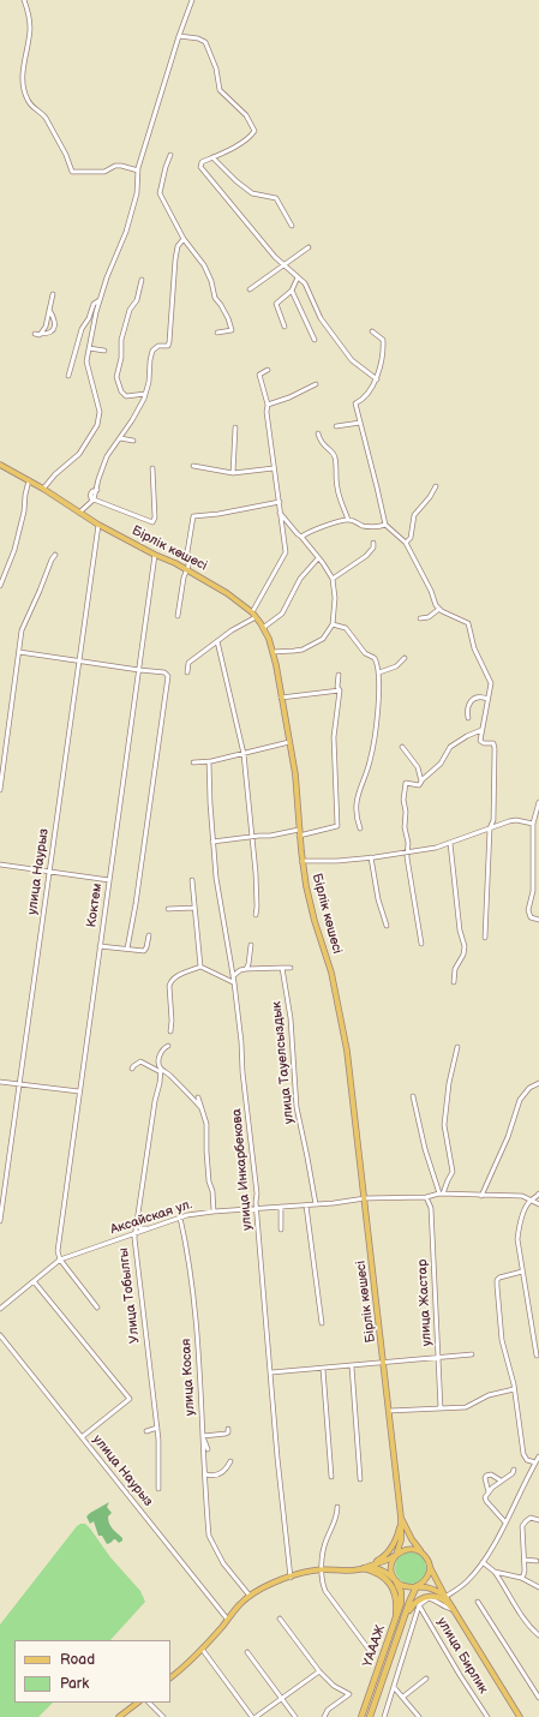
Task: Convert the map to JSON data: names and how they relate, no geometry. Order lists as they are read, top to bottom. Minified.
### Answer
{"streets":{"highway":["ҮАААЖ"],"main road":["Бірлік көшесі"],"street":["улица Наурыз","Коктем","улица Тауелсыздык","улица Инкарбекова","Аксайская ул.","Улица Тобылгы","улица Жастар","улица Косая","улица Бирлик"]},"crossings":[["Бірлік көшесі","улица Наурыз"],["Бірлік көшесі","Коктем"],["Бірлік көшесі","Аксайская ул."],["Коктем","Аксайская ул."],["улица Тауелсыздык","Аксайская ул."],["улица Инкарбекова","Аксайская ул."],["Аксайская ул.","Улица Тобылгы"],["Аксайская ул.","улица Жастар"],["Аксайская ул.","улица Косая"]],"legend":["Road","Park"]}
